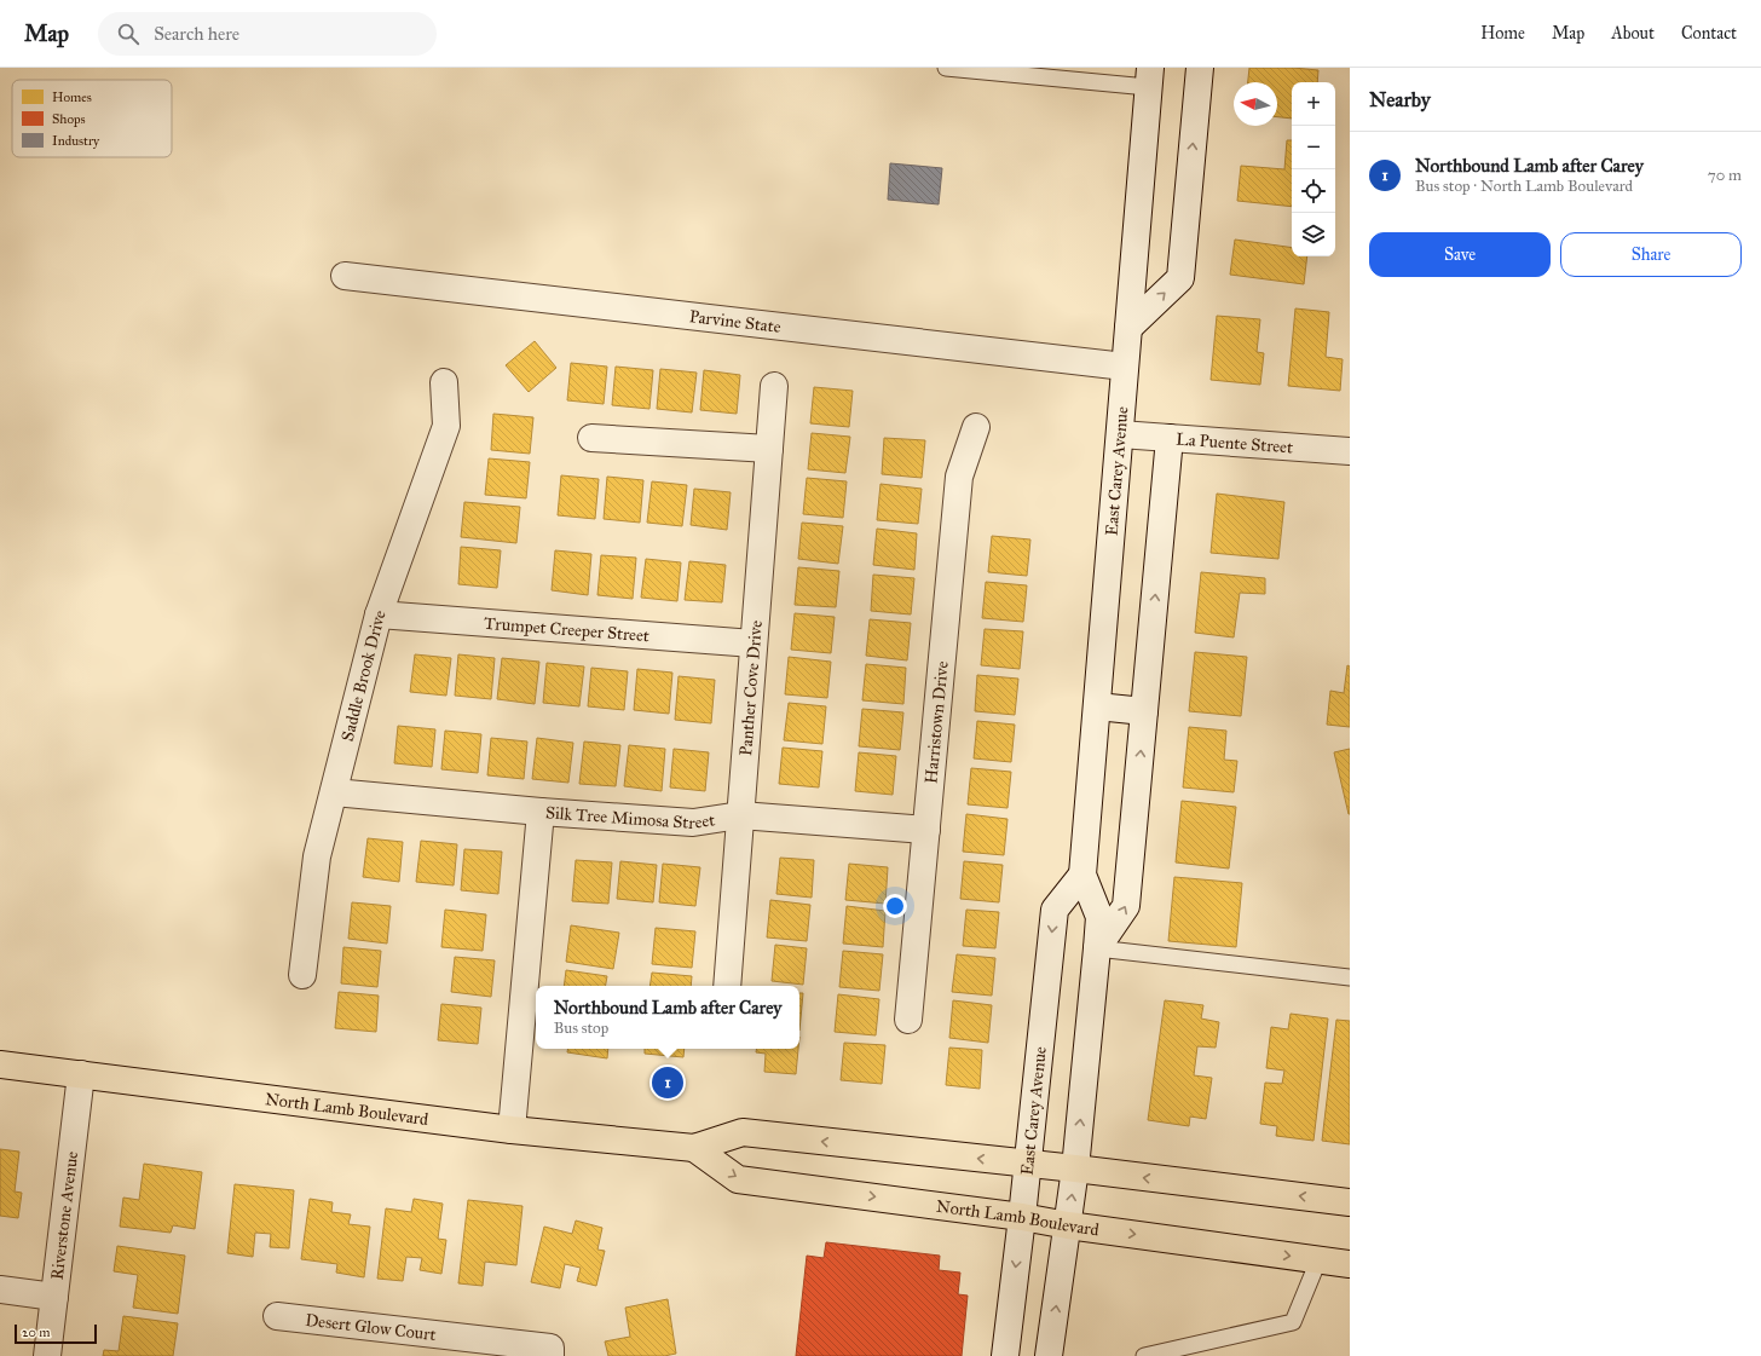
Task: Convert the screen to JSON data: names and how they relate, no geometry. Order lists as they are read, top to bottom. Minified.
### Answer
{"streets":{"main road":["North Lamb Boulevard"],"street":["Parvine State","La Puente Street","East Carey Avenue","Trumpet Creeper Street","Saddle Brook Drive","Panther Cove Drive","Harristown Drive","Silk Tree Mimosa Street","Riverstone Avenue","Desert Glow Court"]},"crossings":[["Parvine State","East Carey Avenue"],["La Puente Street","East Carey Avenue"],["East Carey Avenue","North Lamb Boulevard"],["Trumpet Creeper Street","Saddle Brook Drive"],["Trumpet Creeper Street","Panther Cove Drive"],["Saddle Brook Drive","Silk Tree Mimosa Street"],["Panther Cove Drive","Silk Tree Mimosa Street"],["Harristown Drive","Silk Tree Mimosa Street"],["North Lamb Boulevard","Riverstone Avenue"]],"legend":["Homes","Shops","Industry"],"scale_bar":"20 m","north":"left","page":{"header":"Map","search":"Search here","nav":["Home","Map","About","Contact"],"heading":"Nearby","map_buttons":["+","−"],"list":[{"mark":"1","name":"Northbound Lamb after Carey","note":"Bus stop · North Lamb Boulevard","value":"70 m"}],"buttons":["Save","Share"],"popup":["Northbound Lamb after Carey","Bus stop"],"pins":"1","scale":"20 m"}}
